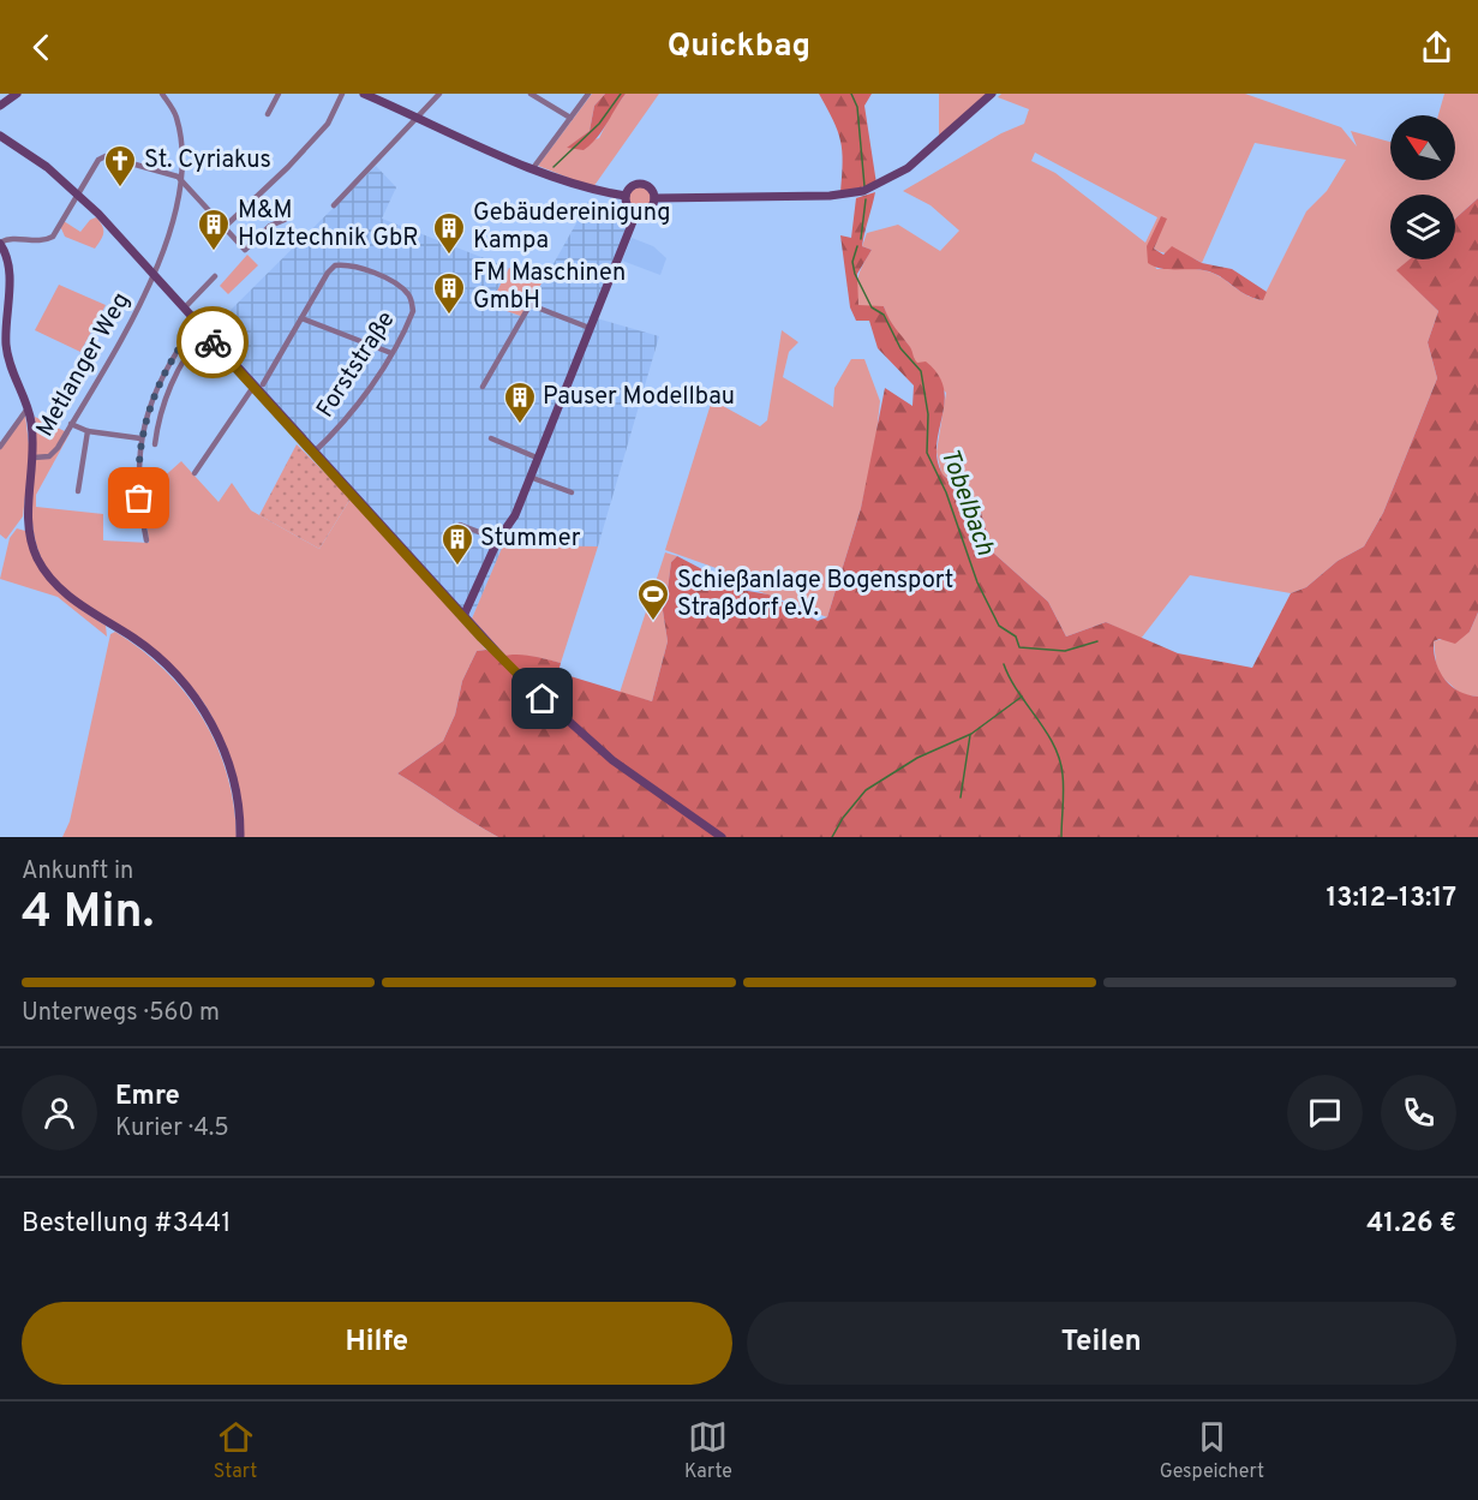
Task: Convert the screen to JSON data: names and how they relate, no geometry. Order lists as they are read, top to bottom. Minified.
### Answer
{"streets":{"street":["Metlanger Weg","Forststraße"]},"water":["Tobelbach"],"places":{"church":["St. Cyriakus"],"building":["M&M Holztechnik GbR","Gebäudereinigung Kampa","FM Maschinen GmbH","Pauser Modellbau","Stummer"],"sports":["Schießanlage Bogensport Straßdorf e.V."]},"north":"top left","page":{"header":"Quickbag","heading":["4 Min.","Ankunft in","13:12–13:17"],"panel":["Emre","Kurier · 4.5","Bestellung #3441","41.26 €"],"bar":"Unterwegs · 560 m","buttons":["Hilfe","Teilen"],"tabs":["Start","Karte","Gespeichert"]}}
